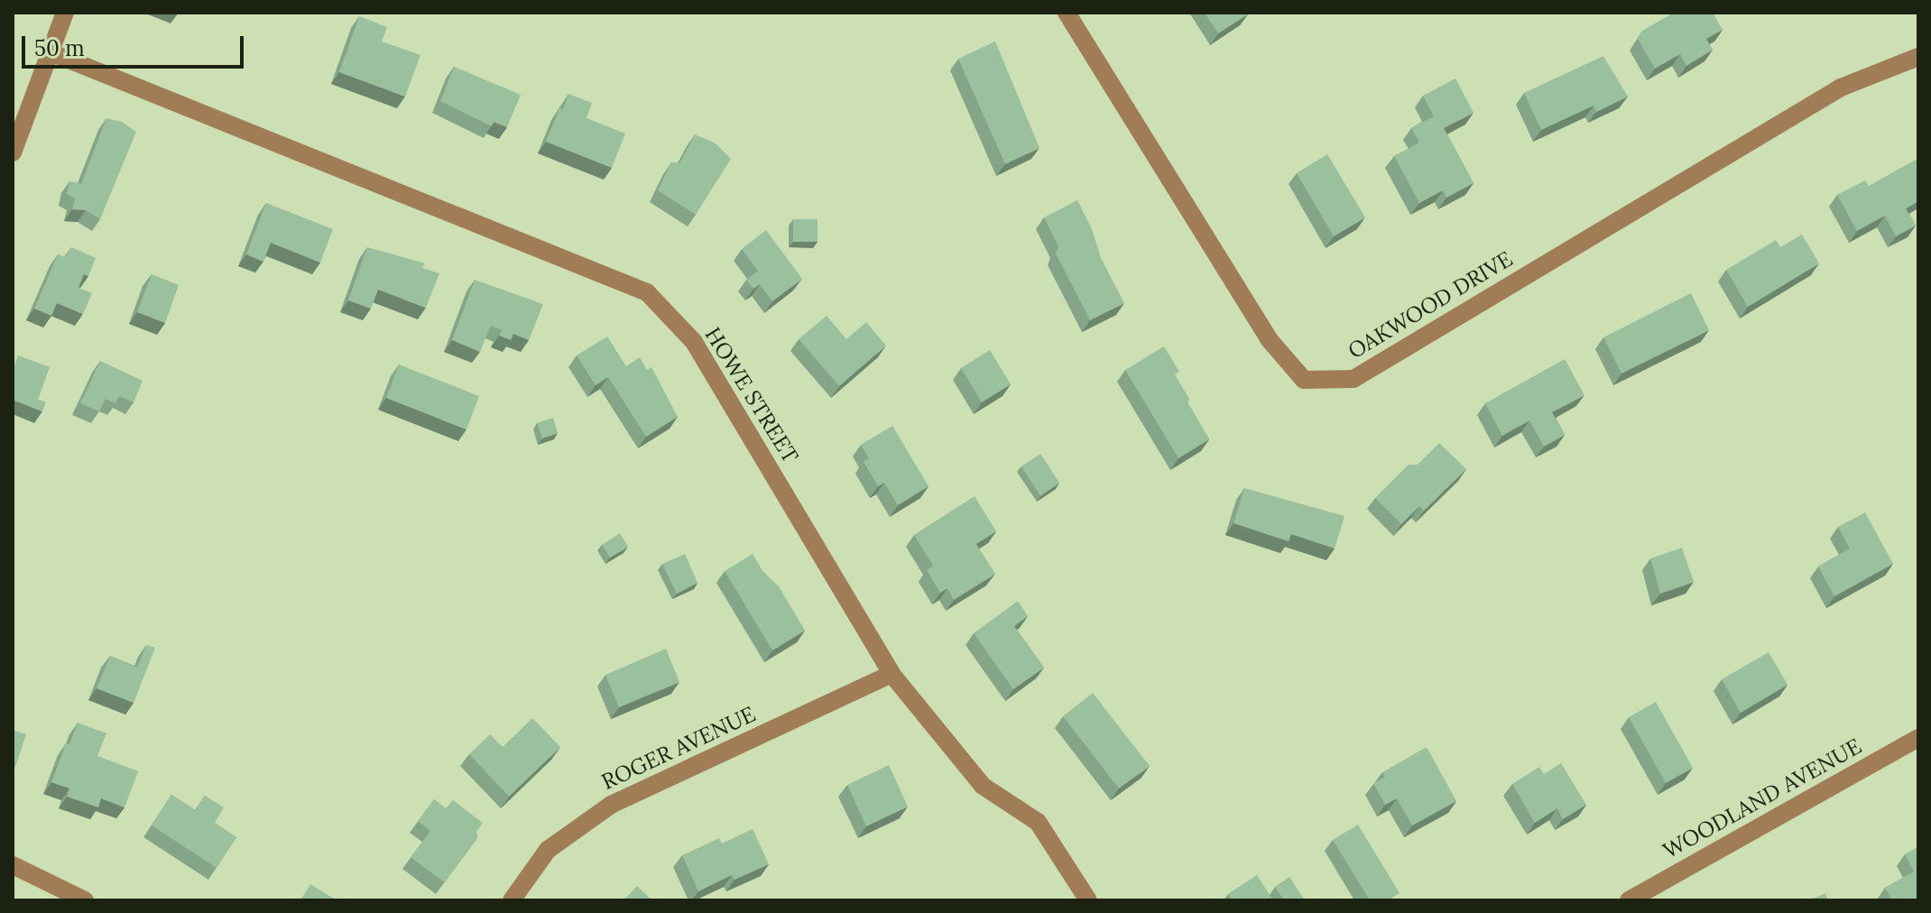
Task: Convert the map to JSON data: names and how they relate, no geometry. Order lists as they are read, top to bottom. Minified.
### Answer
{"streets":{"street":["OAKWOOD DRIVE","HOWE STREET","ROGER AVENUE","WOODLAND AVENUE"]},"crossings":[["HOWE STREET","ROGER AVENUE"]],"scale_bar":"50 m"}
